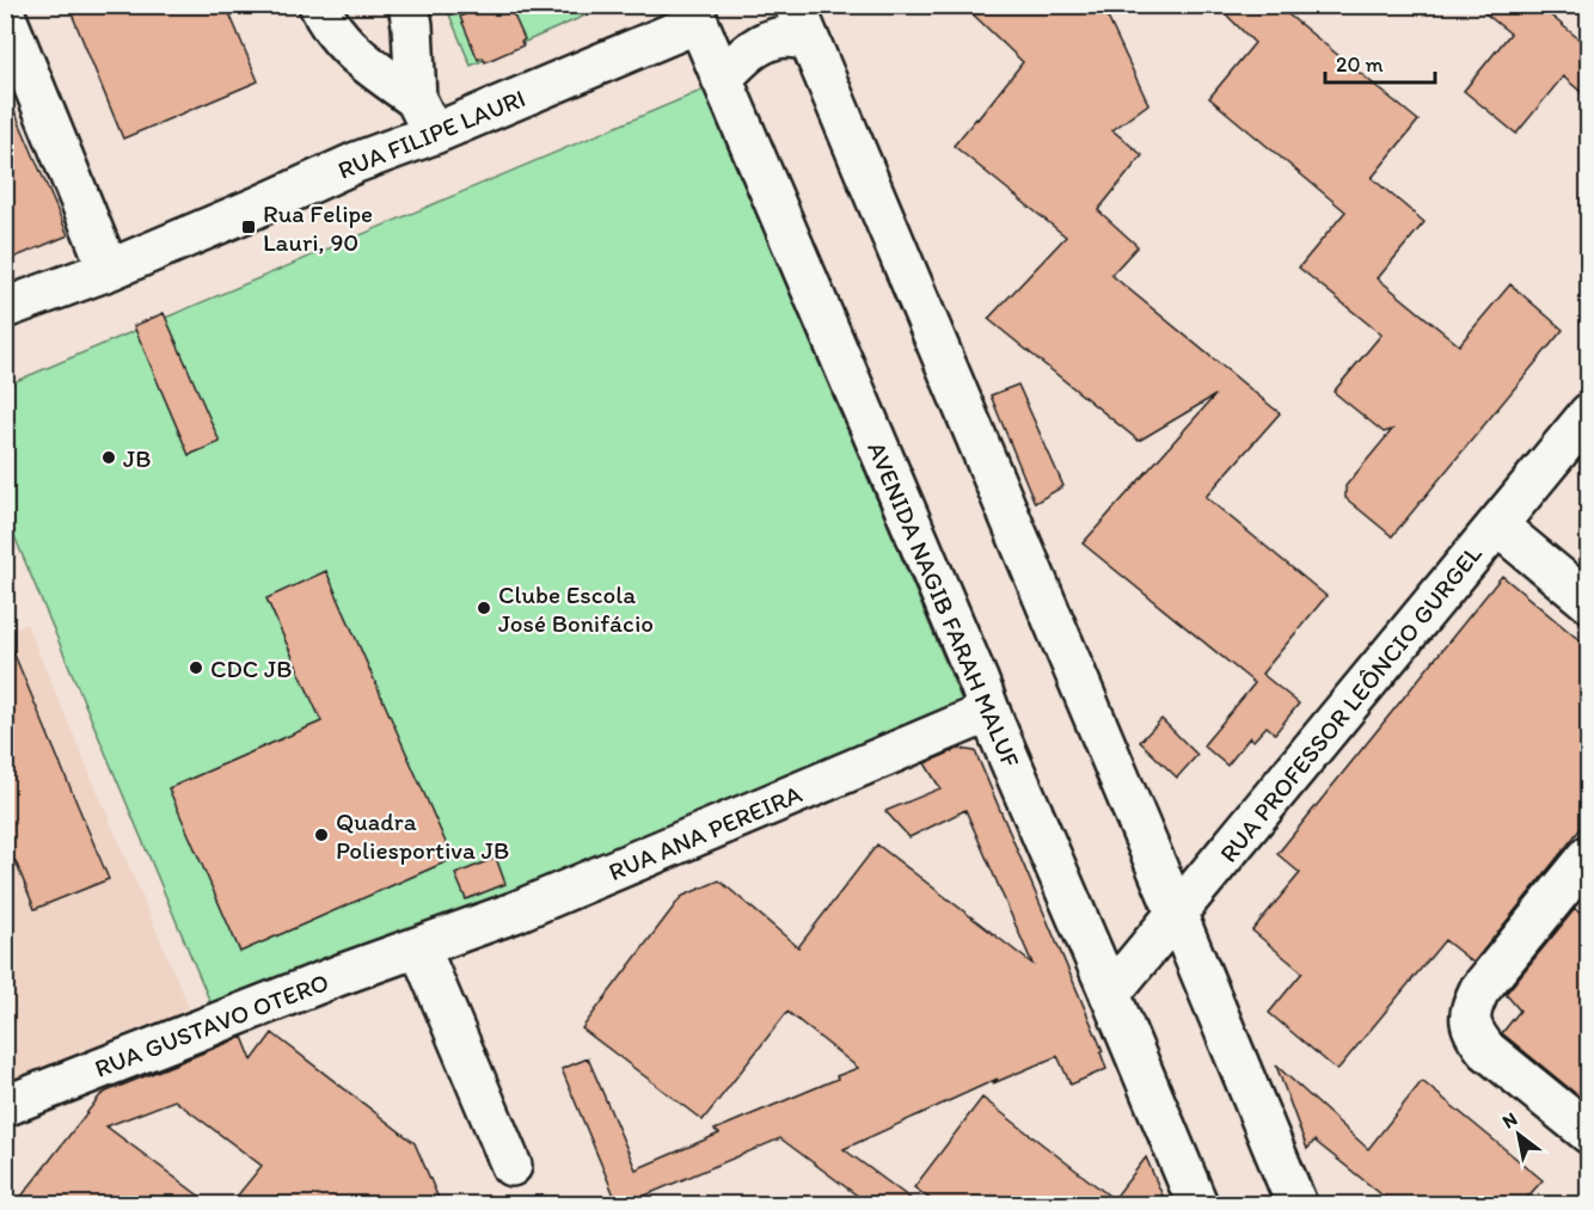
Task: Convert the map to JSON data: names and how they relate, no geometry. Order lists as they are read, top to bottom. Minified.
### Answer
{"streets":{"street":["RUA FILIPE LAURI","AVENIDA NAGIB FARAH MALUF","RUA PROFESSOR LEÔNCIO GURGEL","RUA ANA PEREIRA","RUA GUSTAVO OTERO"]},"crossings":[["RUA FILIPE LAURI","AVENIDA NAGIB FARAH MALUF"],["AVENIDA NAGIB FARAH MALUF","RUA PROFESSOR LEÔNCIO GURGEL"],["AVENIDA NAGIB FARAH MALUF","RUA ANA PEREIRA"],["RUA ANA PEREIRA","RUA GUSTAVO OTERO"]],"places":{"transit":["Rua Felipe Lauri, 90"],"other":["JB","Clube Escola José Bonifácio","CDC JB","Quadra Poliesportiva JB"]},"scale_bar":"20 m","north":"top left"}
